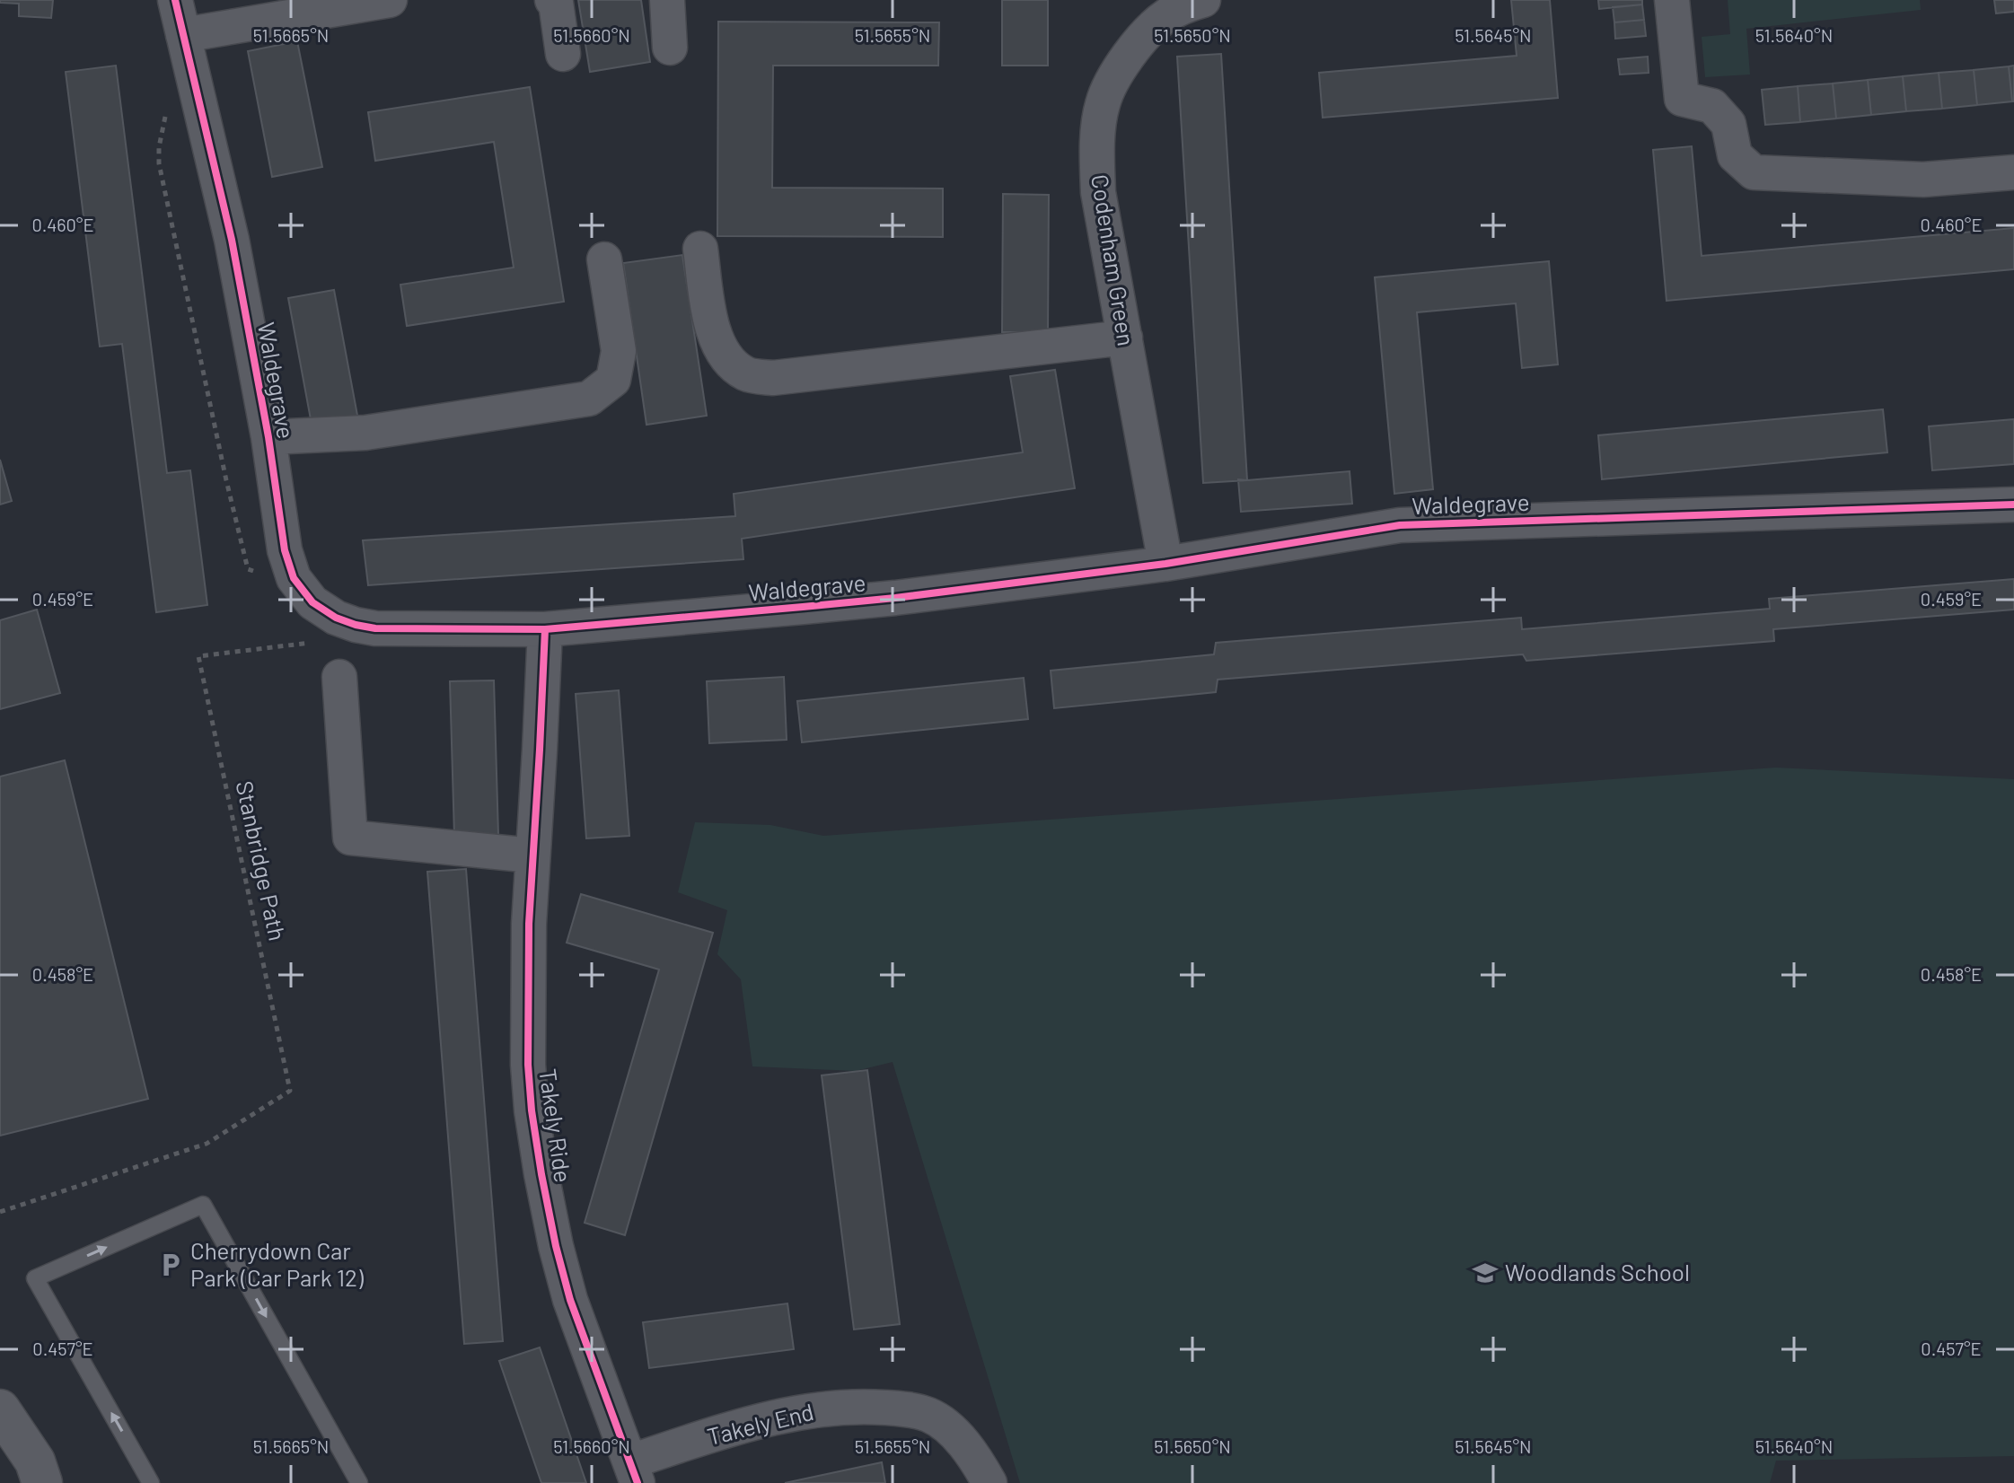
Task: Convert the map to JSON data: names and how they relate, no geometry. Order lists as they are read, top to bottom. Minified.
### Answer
{"streets":{"street":["Codenham Green","Waldegrave","Takely Ride","Takely End"],"path":["Stanbridge Path"]},"crossings":[["Codenham Green","Waldegrave"],["Waldegrave","Stanbridge Path"],["Waldegrave","Takely Ride"],["Takely Ride","Takely End"]],"places":{"parking":["Cherrydown Car Park (Car Park 12)"],"school or university":["Woodlands School"]},"coordinates":["51.5665°N","51.5660°N","51.5655°N","51.5650°N","51.5645°N","51.5640°N","0.460°E","0.459°E","0.458°E","0.457°E"]}
